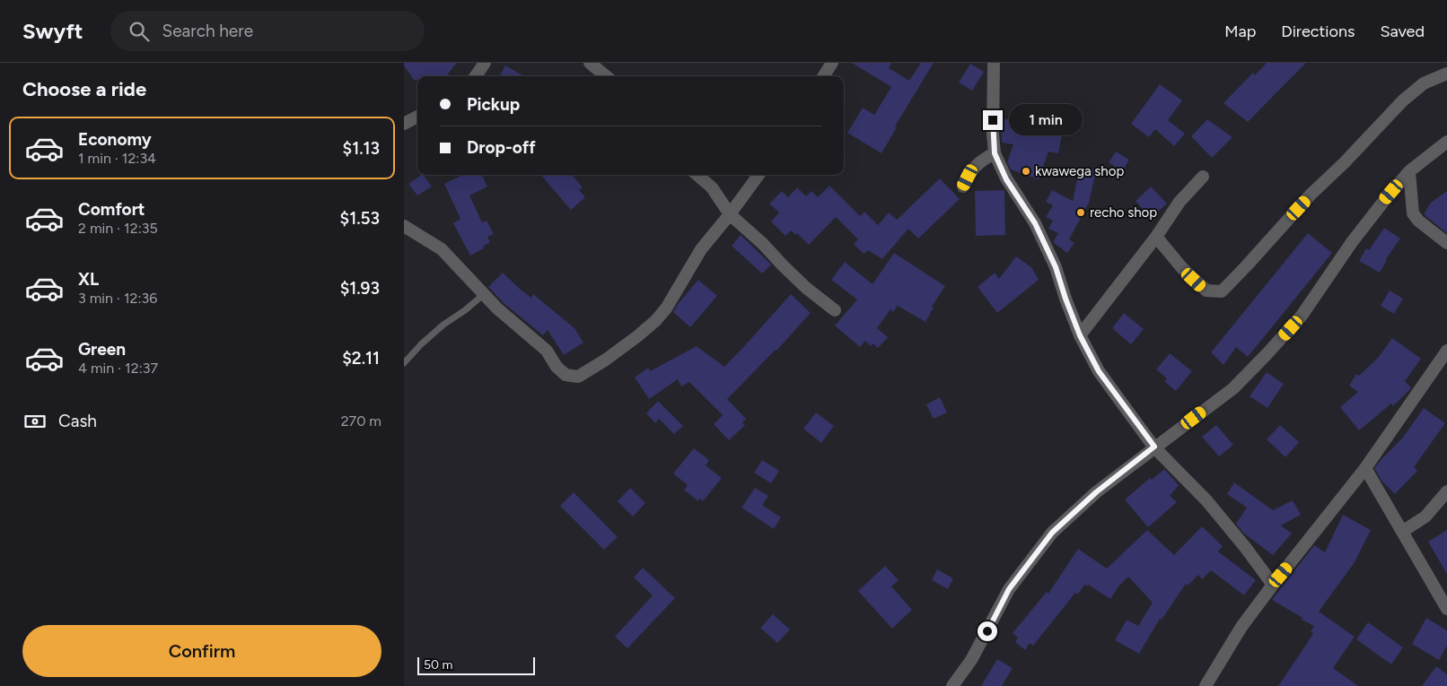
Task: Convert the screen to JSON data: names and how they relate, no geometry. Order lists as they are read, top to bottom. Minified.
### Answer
{"places":["kwawega shop","recho shop"],"scale_bar":"50 m","page":{"header":"Swyft","search":"Search here","nav":["Map","Directions","Saved"],"heading":"Choose a ride","banner":["Pickup","Drop-off"],"bubble":"1 min","list":[{"name":"Economy","note":"1 min · 12:34","value":"$1.13"},{"name":"Comfort","note":"2 min · 12:35","value":"$1.53"},{"name":"XL","note":"3 min · 12:36","value":"$1.93"},{"name":"Green","note":"4 min · 12:37","value":"$2.11"}],"pay":["Cash","270 m"],"buttons":"Confirm","scale":"50 m"}}
